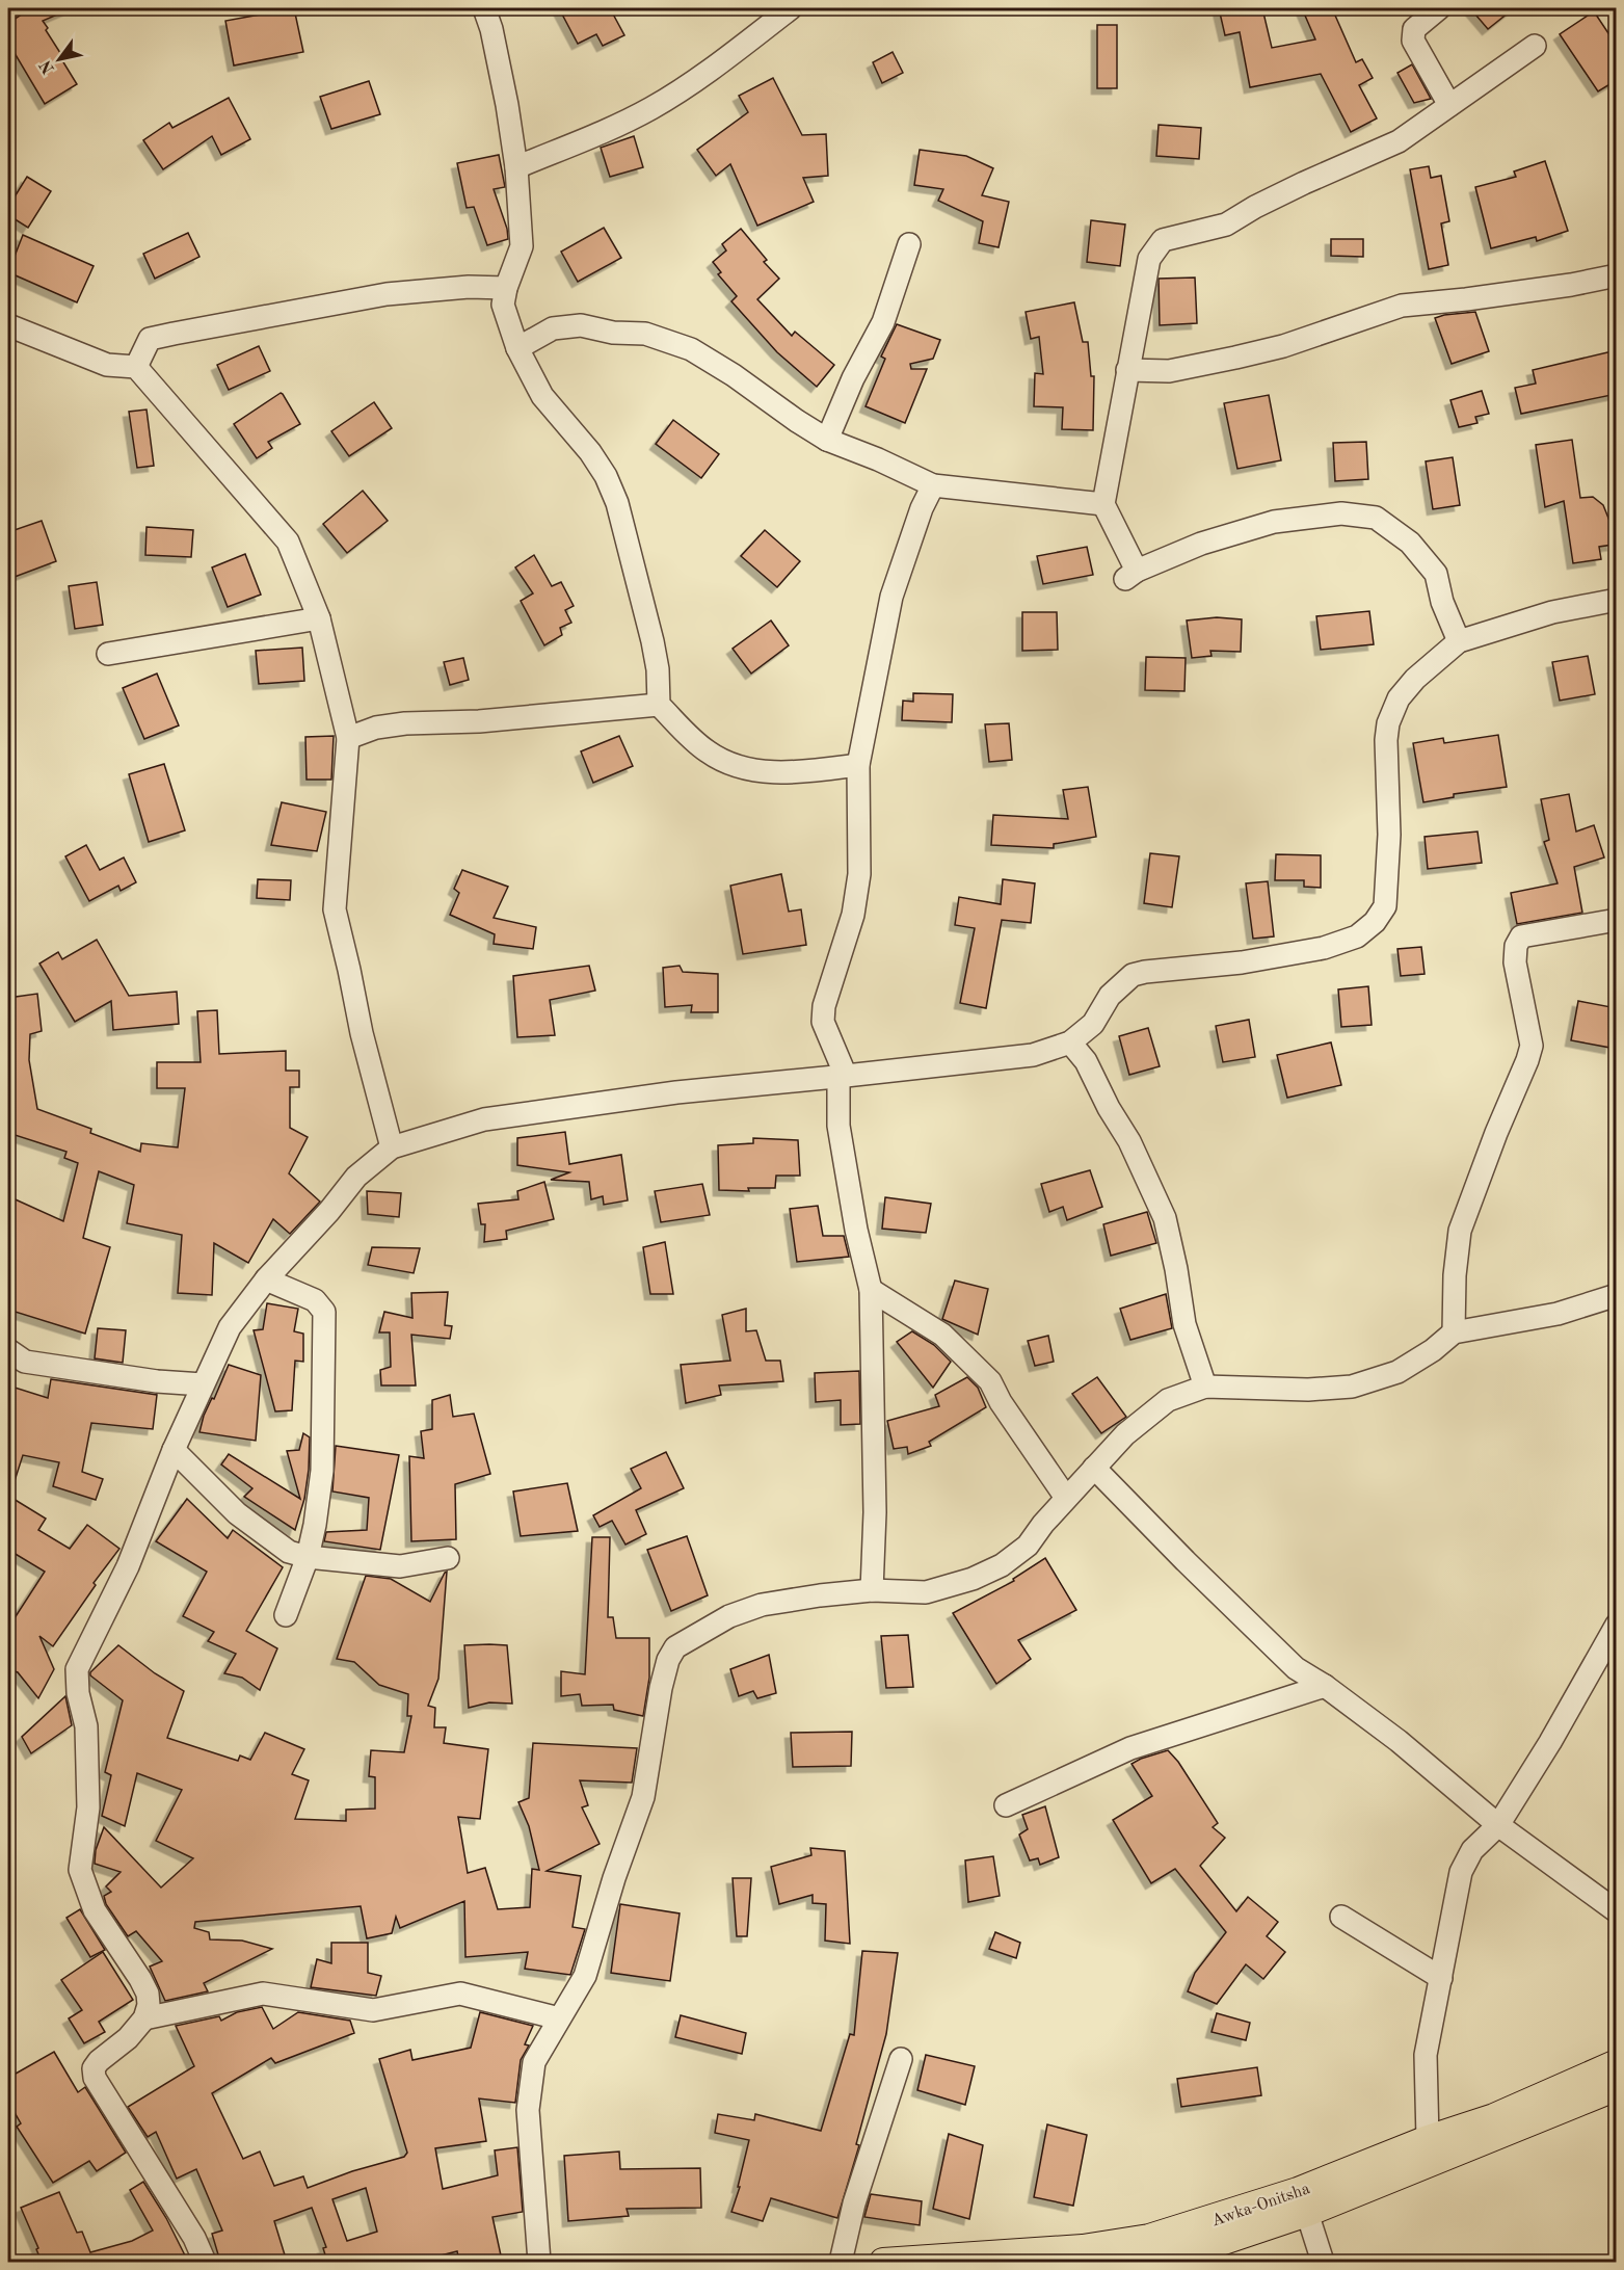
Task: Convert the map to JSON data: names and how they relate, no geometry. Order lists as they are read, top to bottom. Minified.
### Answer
{"streets":{"main road":["Awka-Onitsha"]},"north":"bottom left"}
